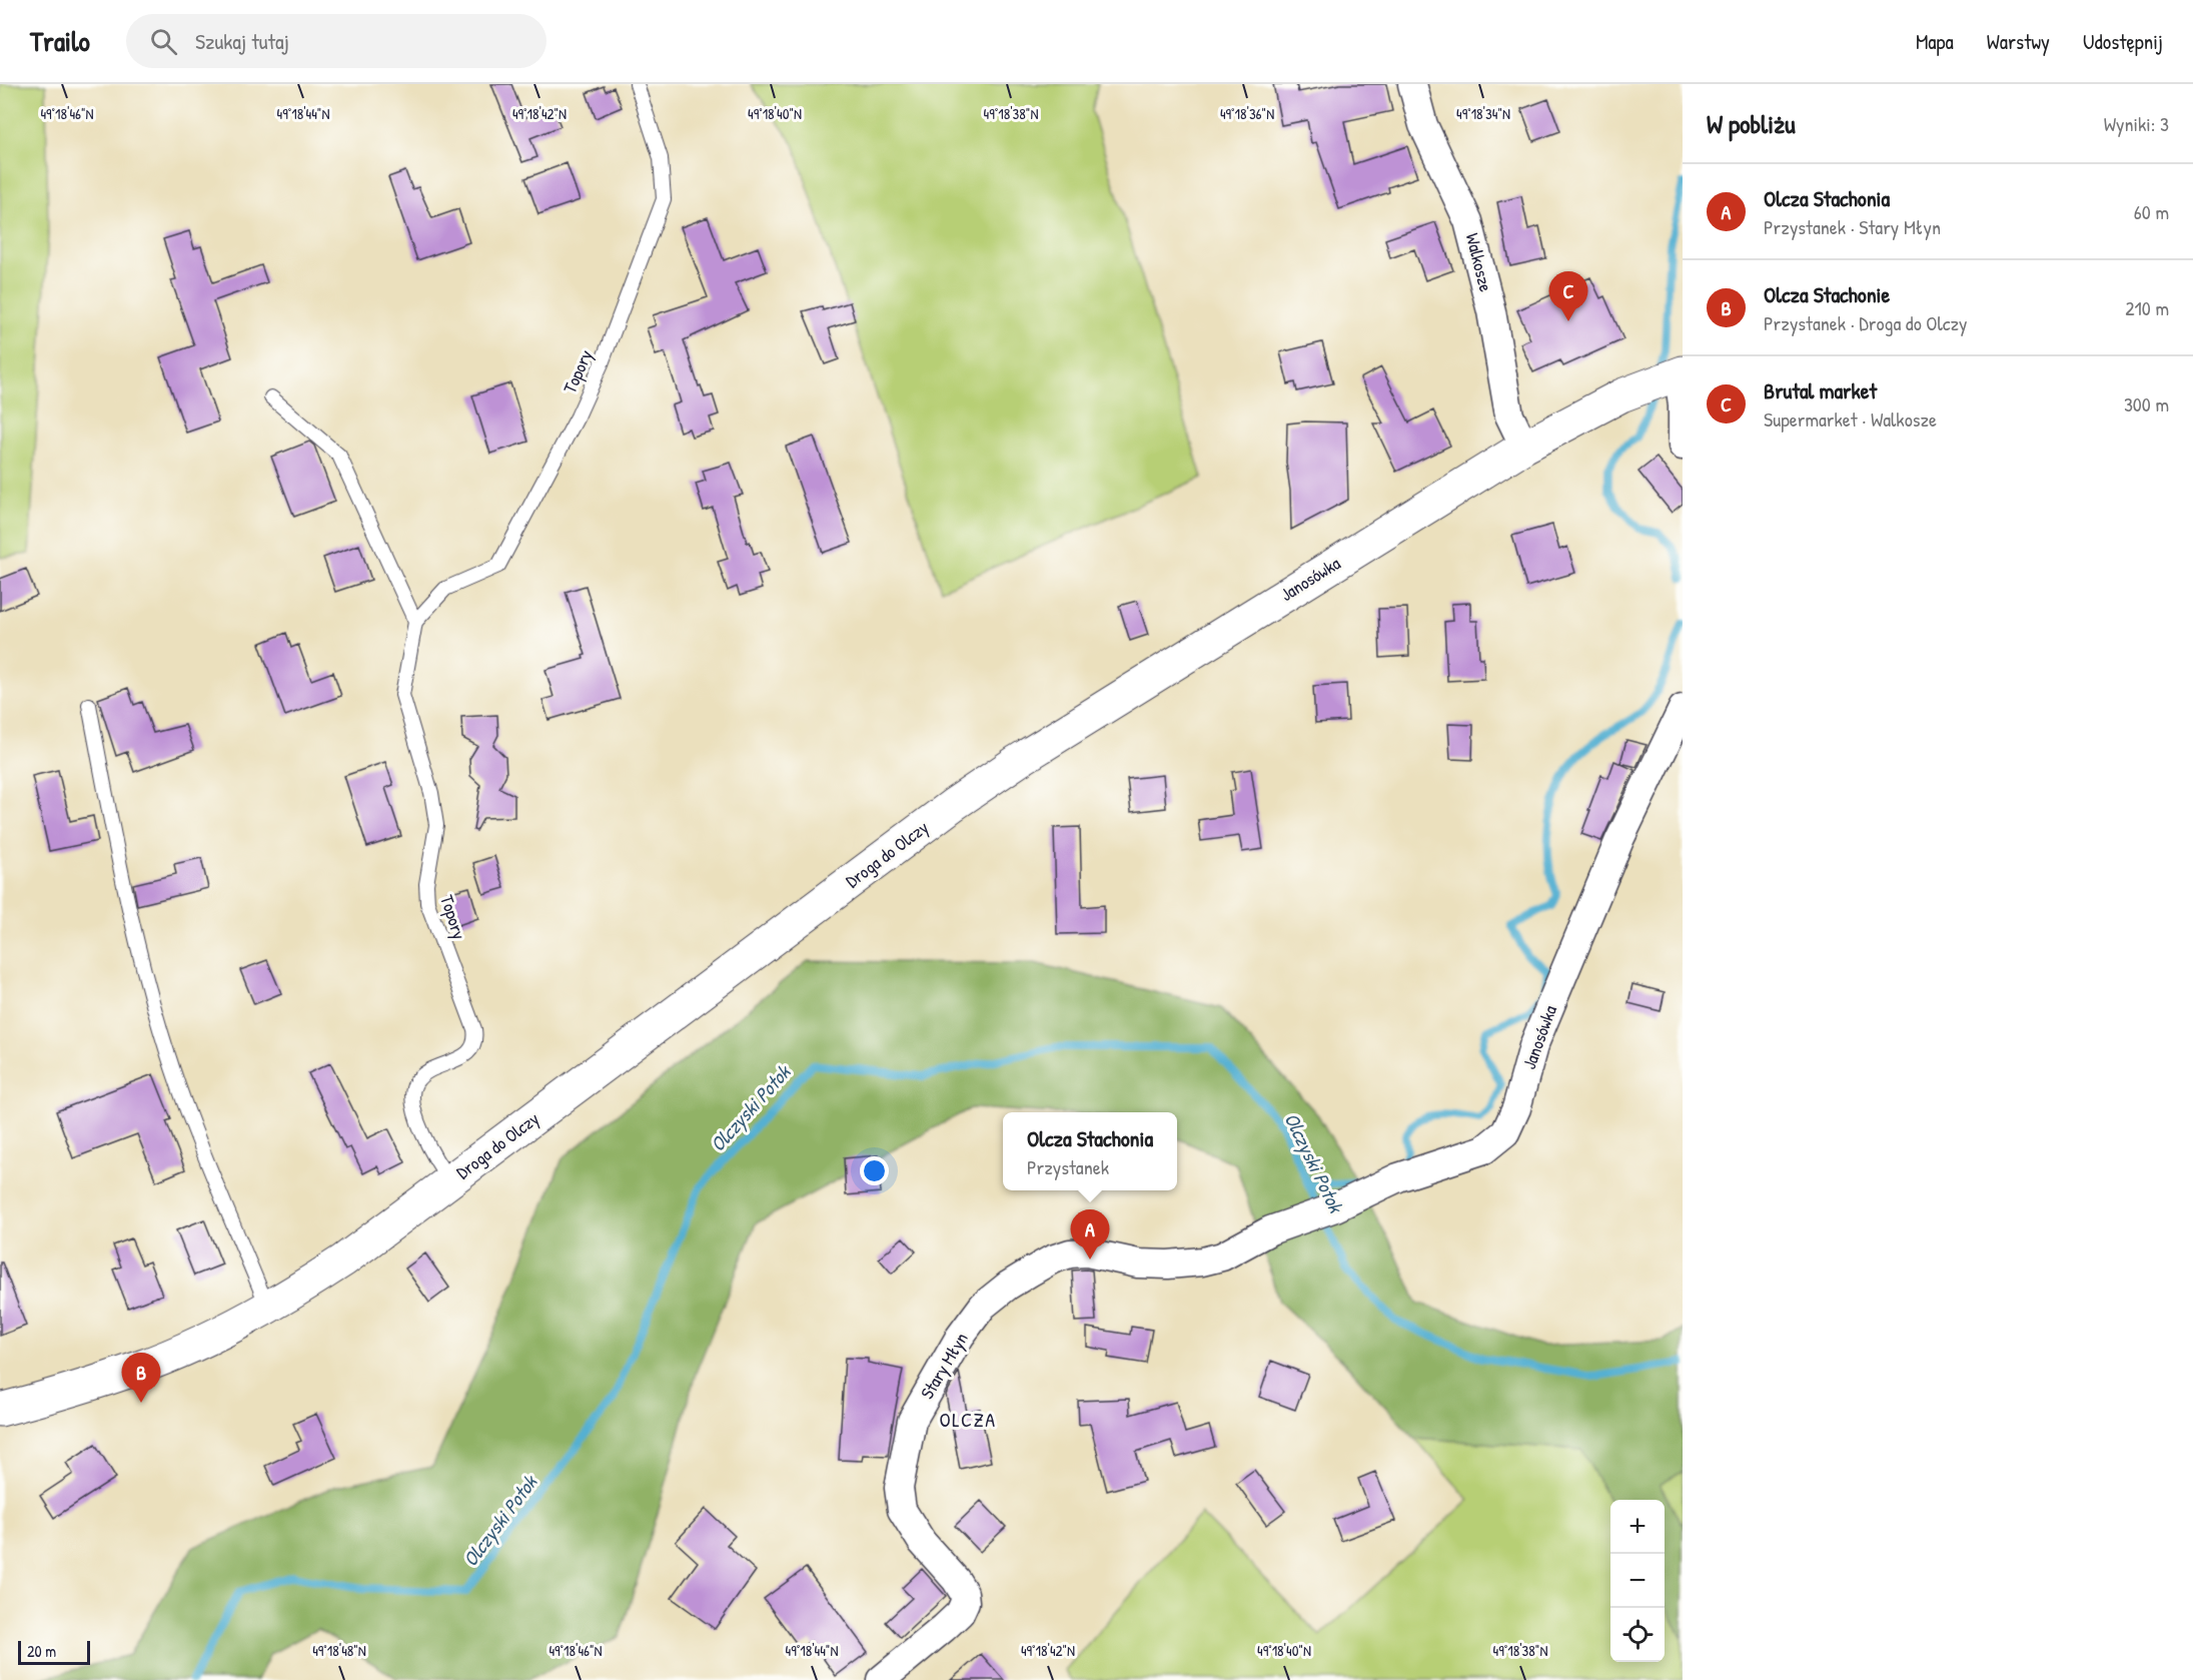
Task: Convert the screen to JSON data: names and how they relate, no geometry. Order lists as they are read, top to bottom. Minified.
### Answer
{"streets":{"street":["Walkosze","Janosówka","Droga do Olczy","Stary Młyn"],"lane":["Topory"]},"crossings":[["Walkosze","Janosówka"],["Topory","Droga do Olczy"],["Janosówka","Droga do Olczy"],["Janosówka","Stary Młyn"]],"districts":["OLCZA"],"water":["Olczyski Potok"],"scale_bar":"20 m","page":{"header":"Trailo","search":"Szukaj tutaj","nav":["Mapa","Warstwy","Udostępnij"],"heading":["W pobliżu","Wyniki: 3"],"list":[{"mark":"A","name":"Olcza Stachonia","note":"Przystanek · Stary Młyn","value":"60 m"},{"mark":"B","name":"Olcza Stachonie","note":"Przystanek · Droga do Olczy","value":"210 m"},{"mark":"C","name":"Brutal market","note":"Supermarket · Walkosze","value":"300 m"}],"pins":["C","A","B"],"popup":["Olcza Stachonia","Przystanek"],"map_buttons":["+","−"],"scale":"20 m"},"coordinates":["49°18'46\"N","49°18'44\"N","49°18'42\"N","49°18'40\"N","49°18'38\"N","49°18'36\"N","49°18'34\"N","49°18'48\"N"]}
